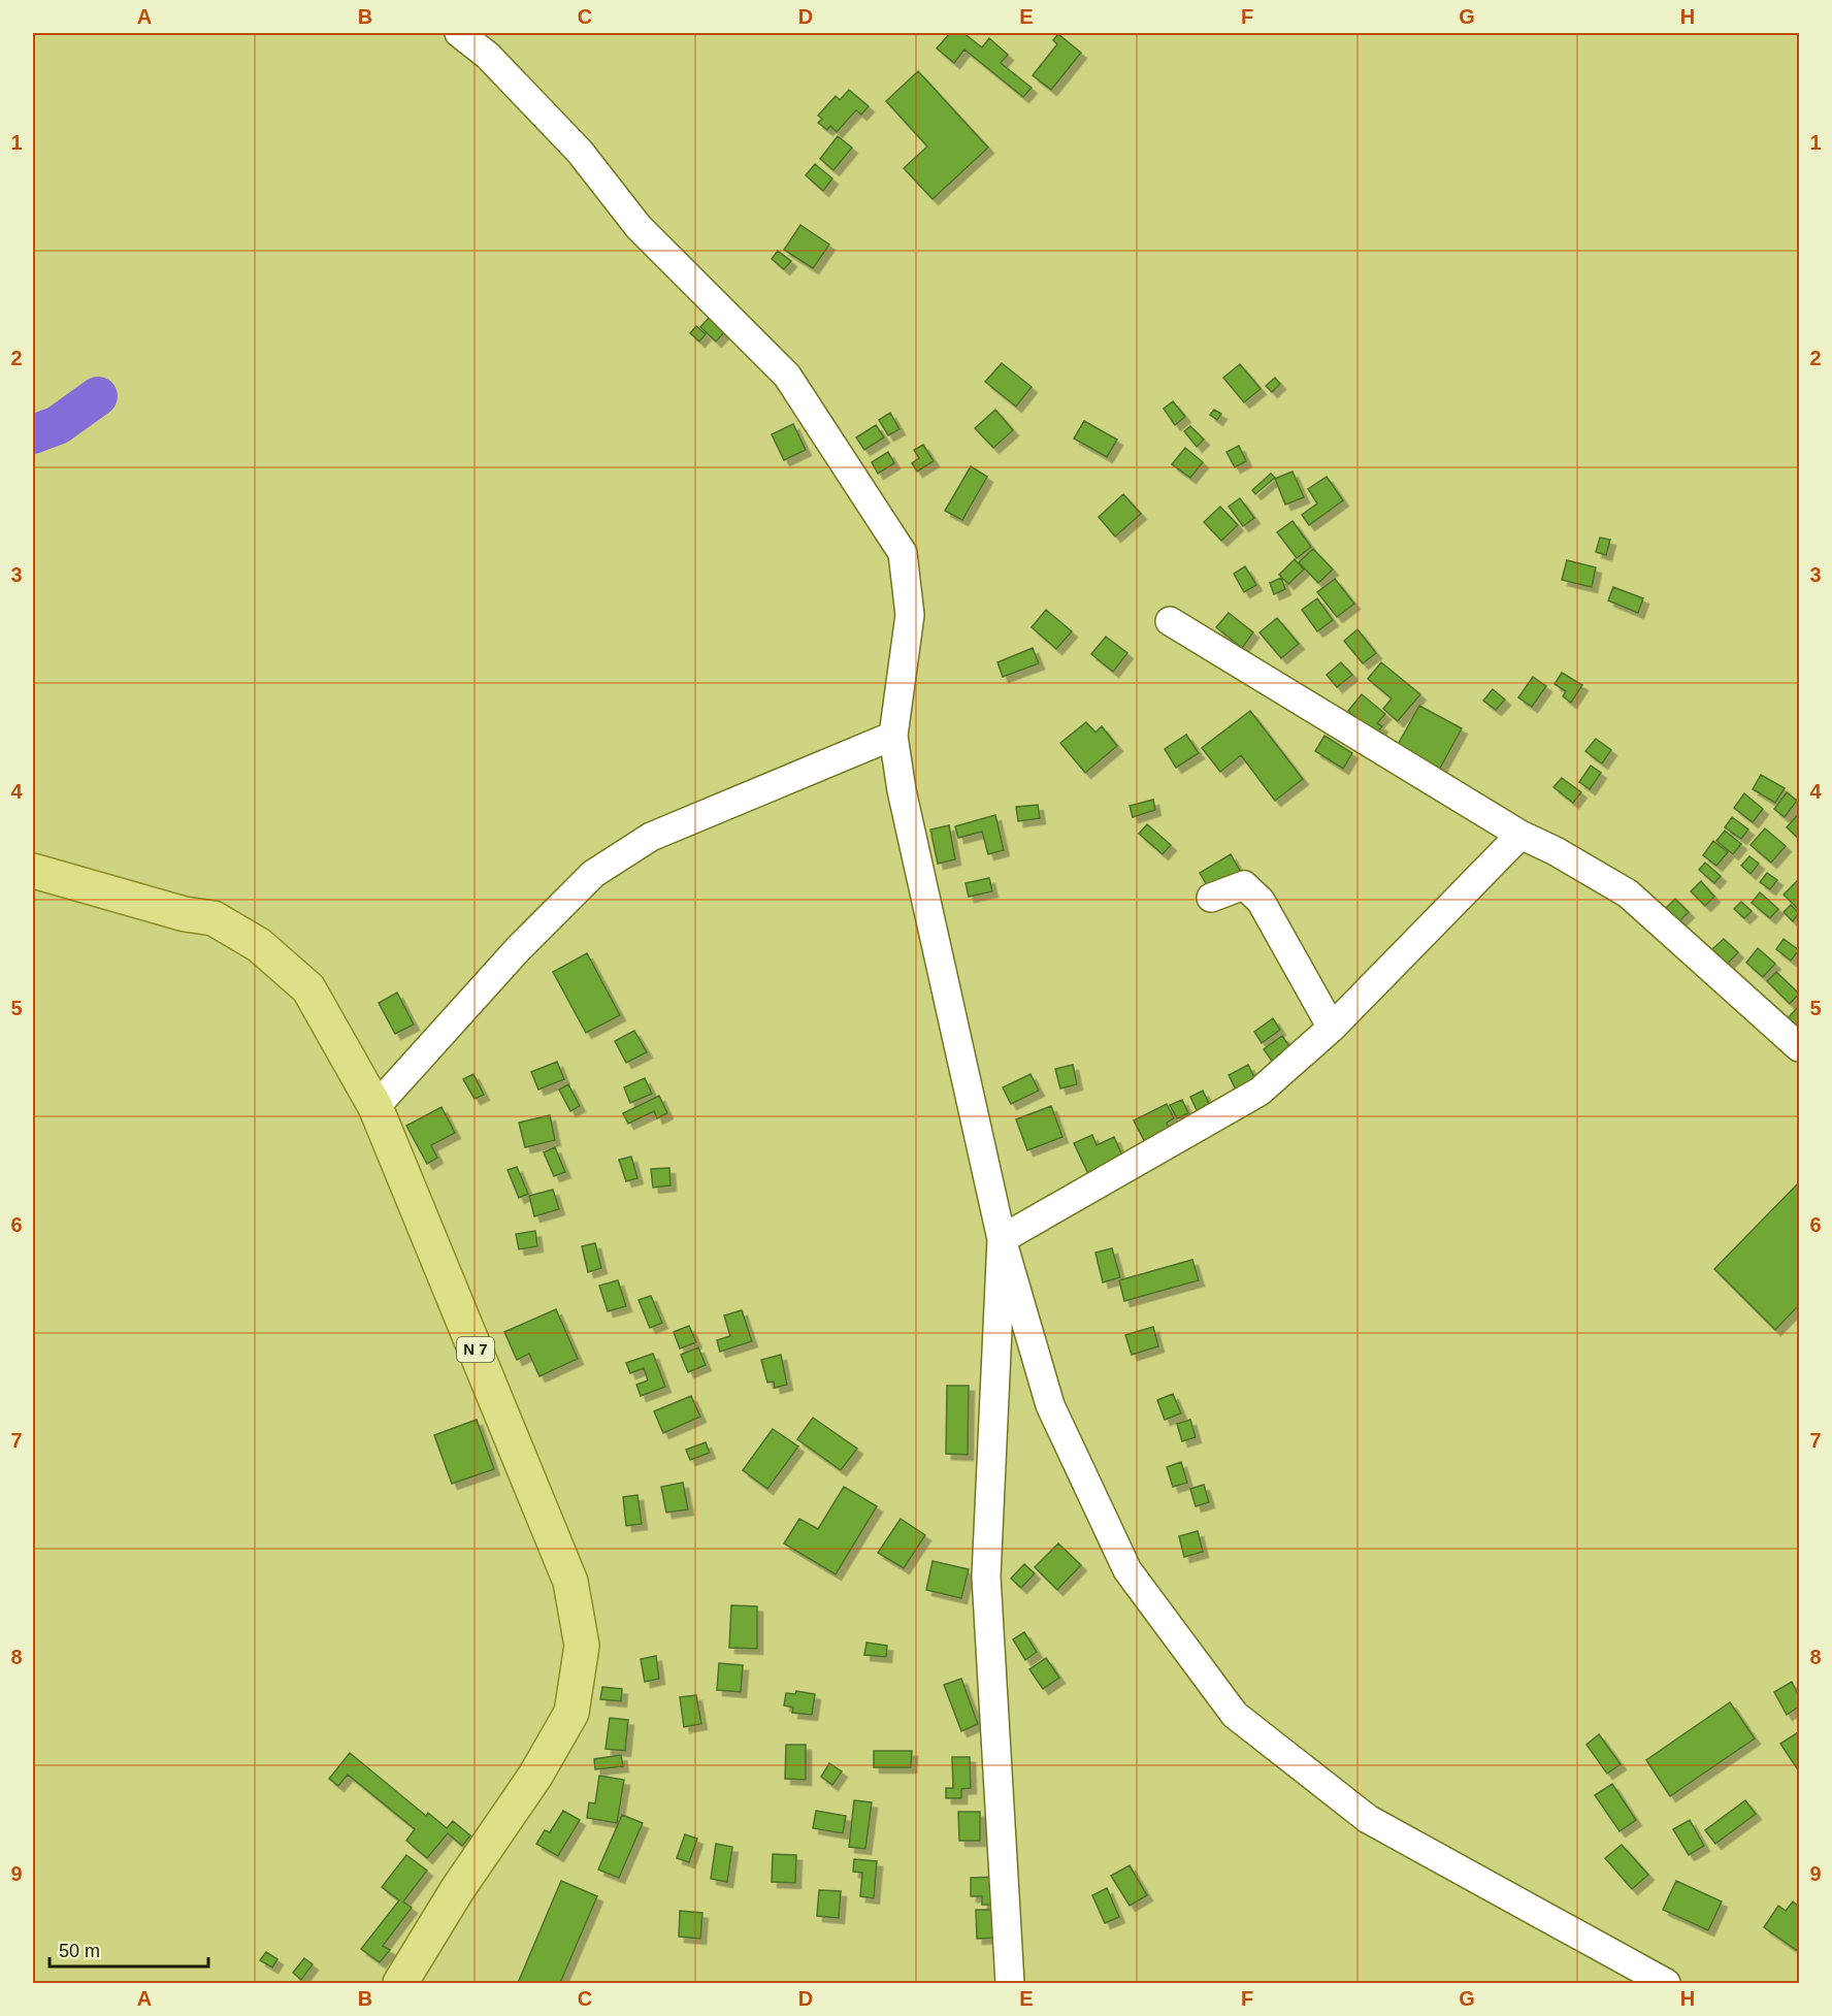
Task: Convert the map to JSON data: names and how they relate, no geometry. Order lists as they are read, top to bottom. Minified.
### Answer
{"streets":{"main road":["N 7"]},"scale_bar":"50 m","grid":{"columns":["A","B","C","D","E","F","G","H"],"rows":["1","2","3","4","5","6","7","8","9"]}}
